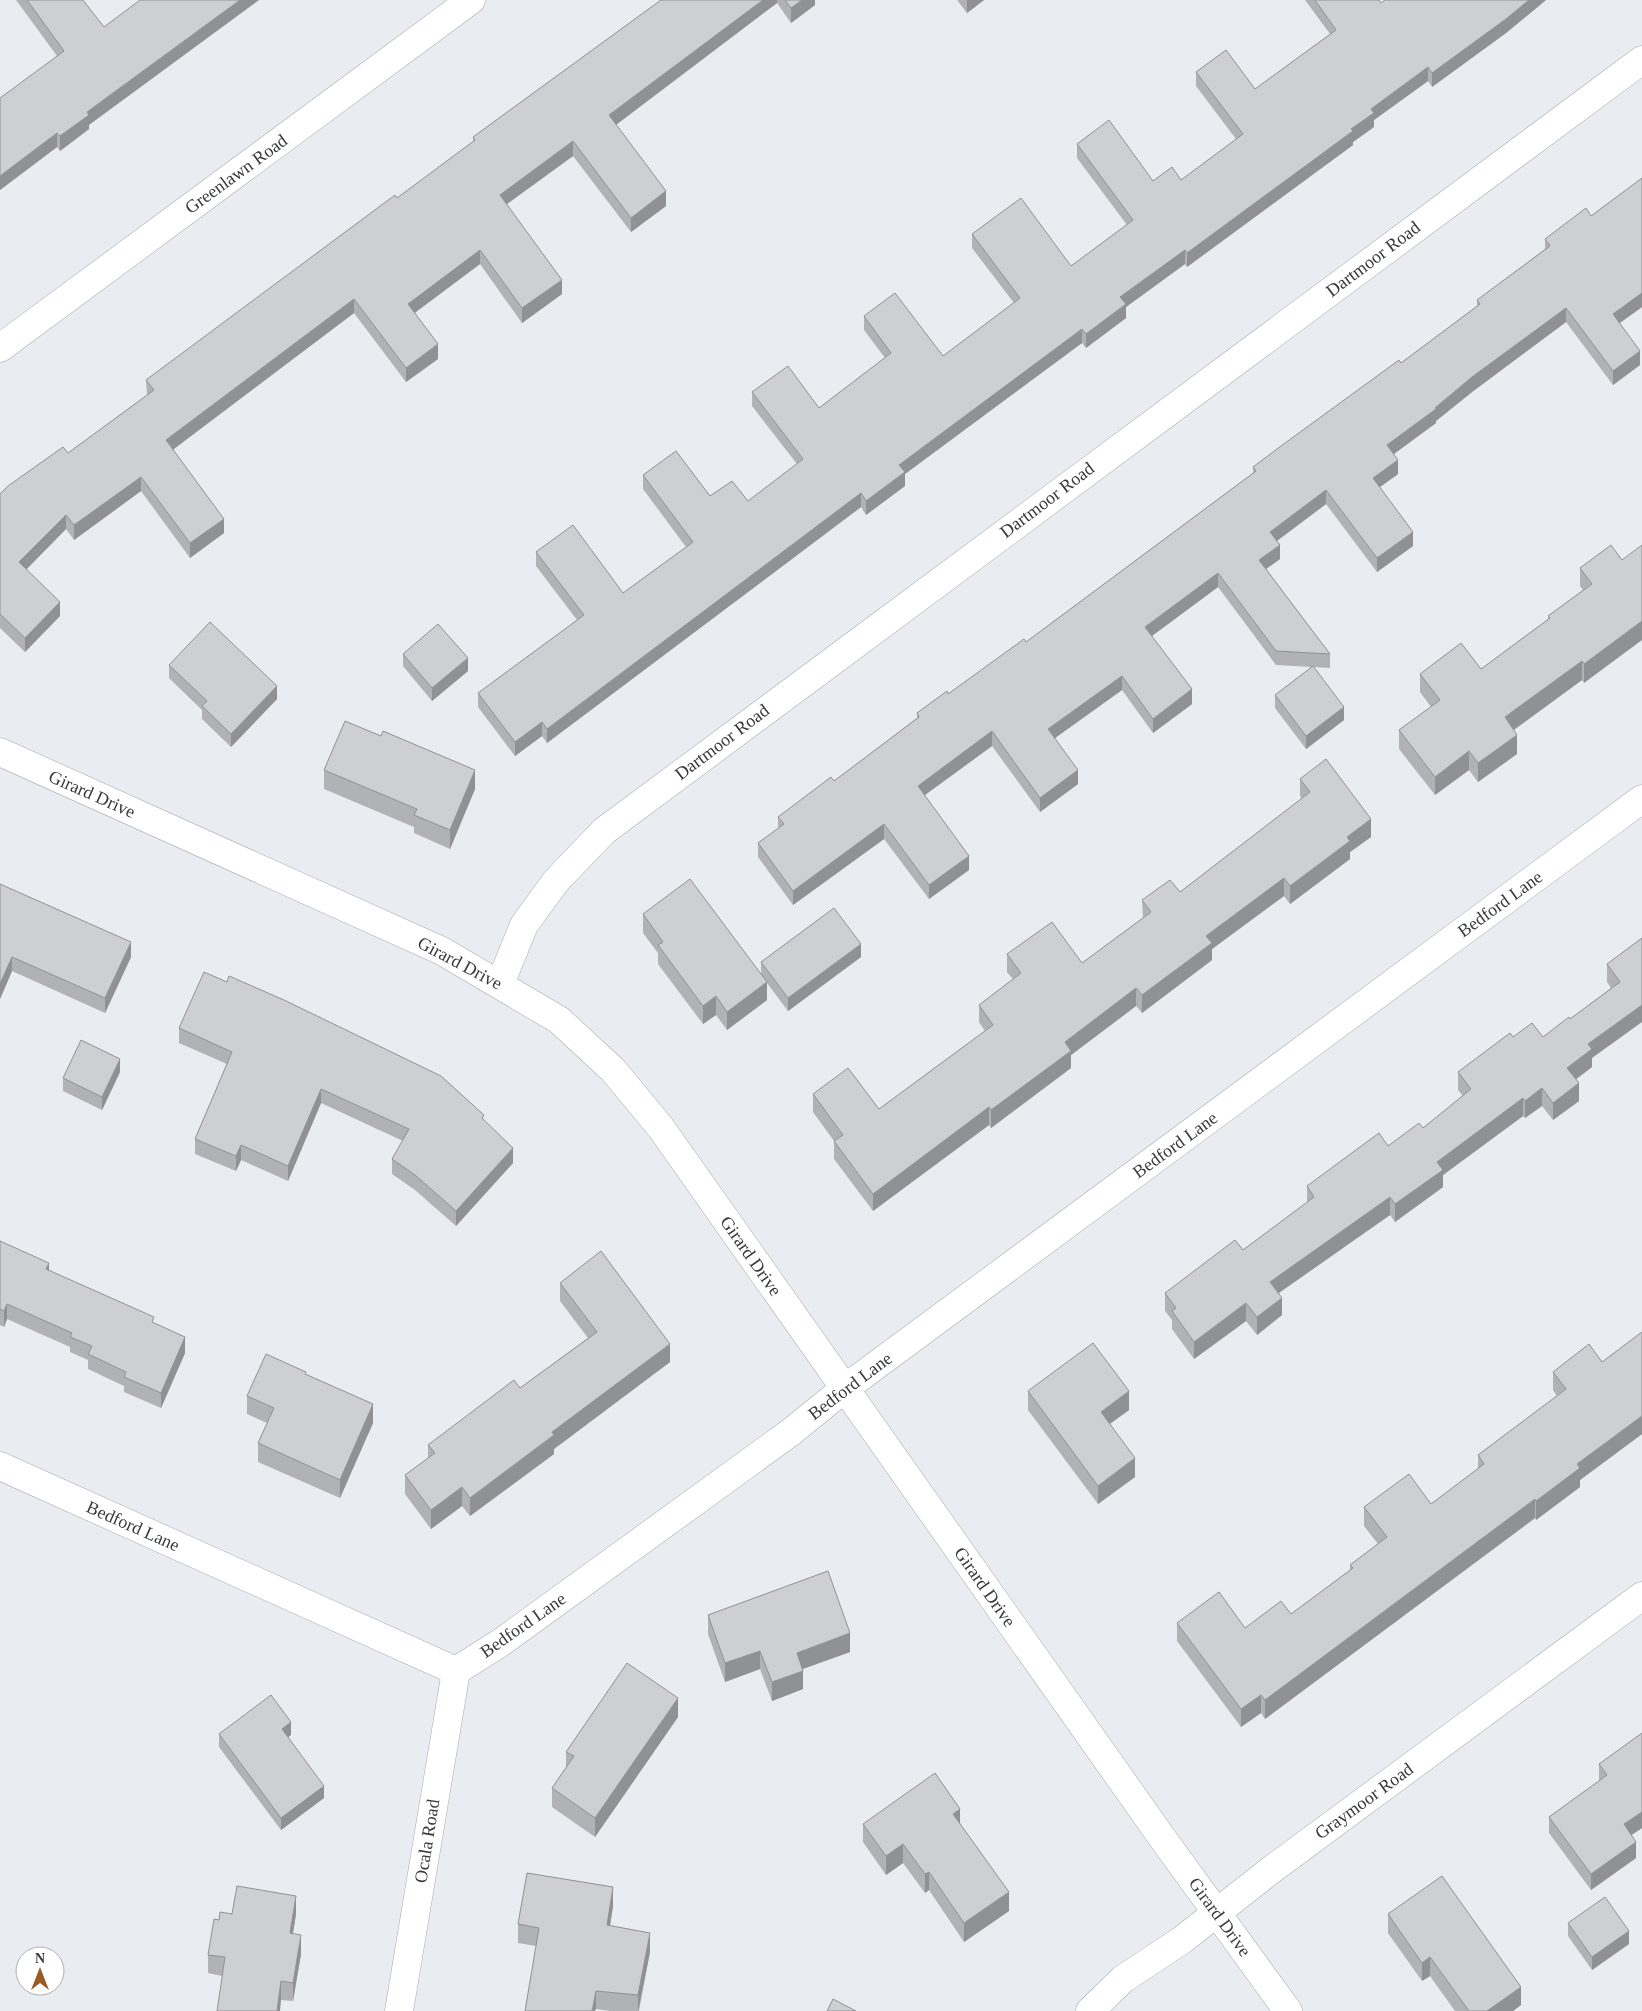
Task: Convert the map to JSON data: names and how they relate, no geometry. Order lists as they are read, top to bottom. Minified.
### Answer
{"streets":{"street":["Greenlawn Road","Dartmoor Road","Girard Drive","Bedford Lane","Graymoor Road","Ocala Road"]},"crossings":[["Dartmoor Road","Girard Drive"],["Girard Drive","Bedford Lane"],["Girard Drive","Graymoor Road"],["Bedford Lane","Ocala Road"]],"north":"top"}
